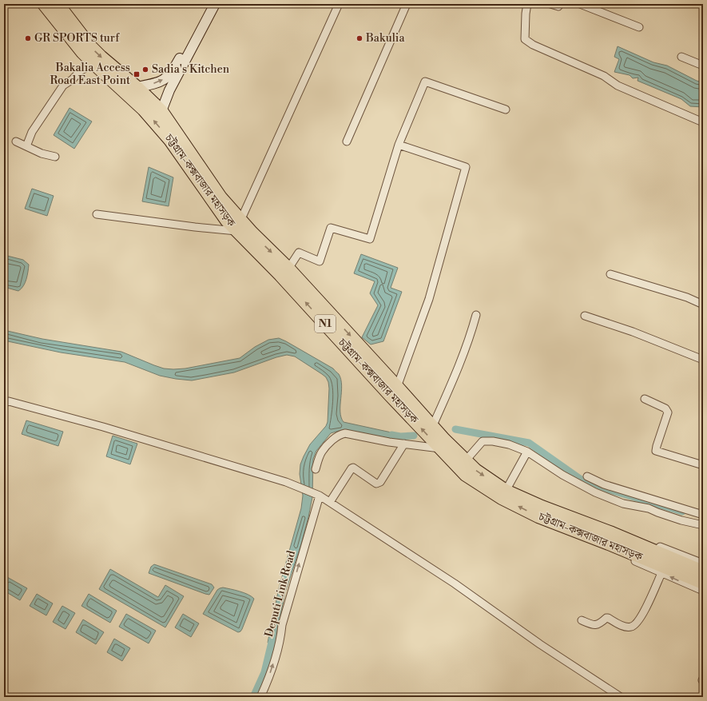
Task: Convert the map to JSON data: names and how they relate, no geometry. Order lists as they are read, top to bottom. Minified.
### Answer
{"streets":{"highway":["চট্টগ্রাম-কক্সবাজার মহাসড়ক","N1"],"street":["Deputi Link Road"]},"one_way":["Deputi Link Road"],"places":{"other":["GR SPORTS turf","Bakulia","Sadia's Kitchen"],"transit":["Bakalia Access Road East Point"]}}
